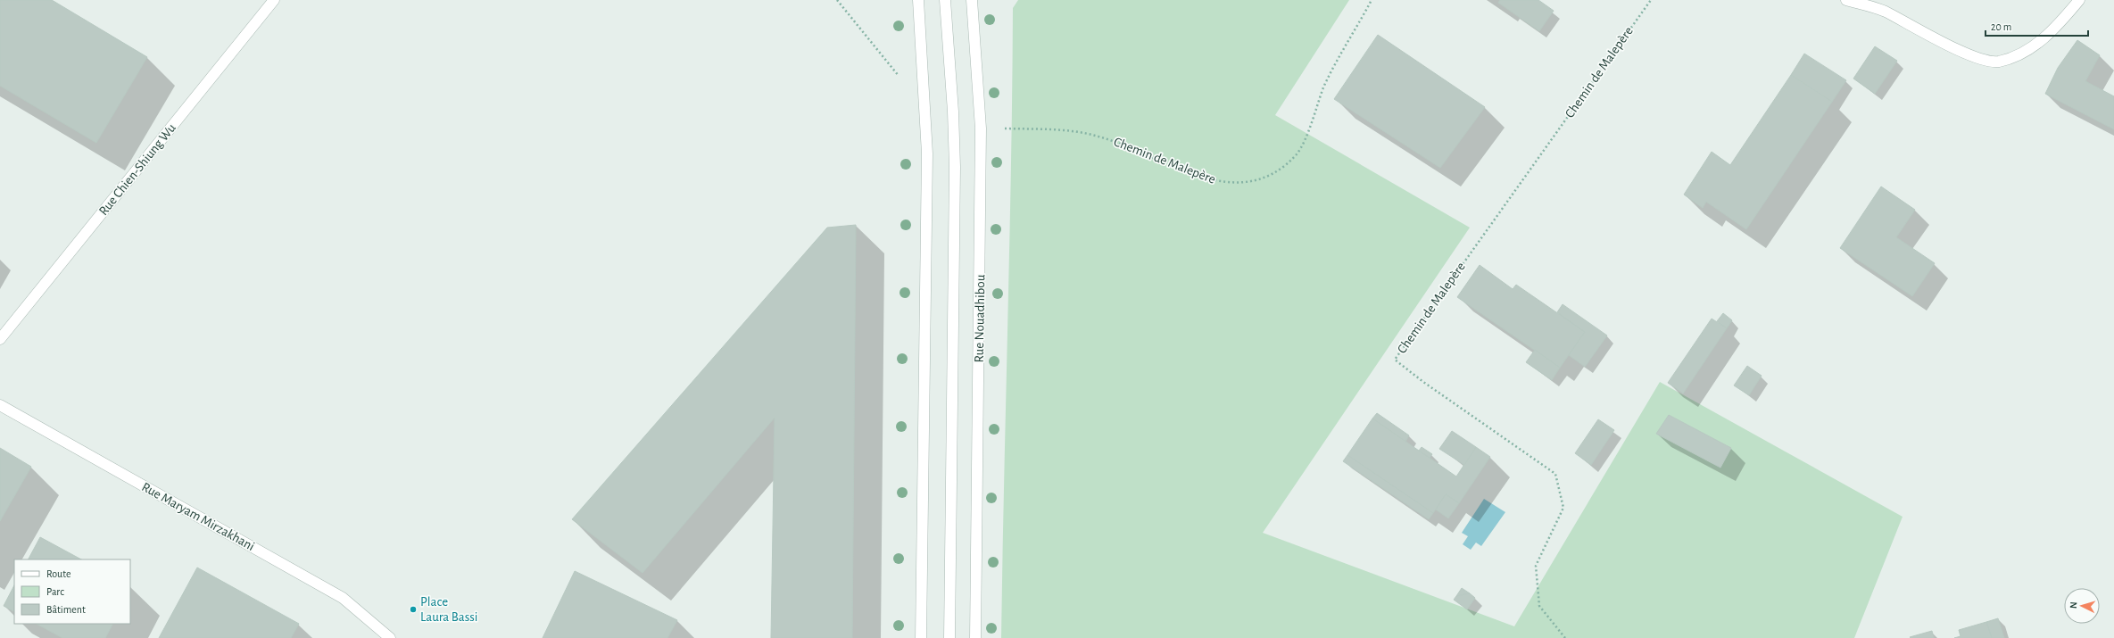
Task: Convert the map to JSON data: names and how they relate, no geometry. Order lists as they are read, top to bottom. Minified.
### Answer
{"streets":{"street":["Rue Chien-Shiung Wu","Rue Nouadhibou","Rue Maryam Mirzakhani"],"path":["Chemin de Malepère"]},"crossings":[["Chemin de Malepère","Rue Nouadhibou"]],"places":["Place Laura Bassi"],"legend":["Route","Parc","Bâtiment"],"scale_bar":"20 m","north":"left"}
